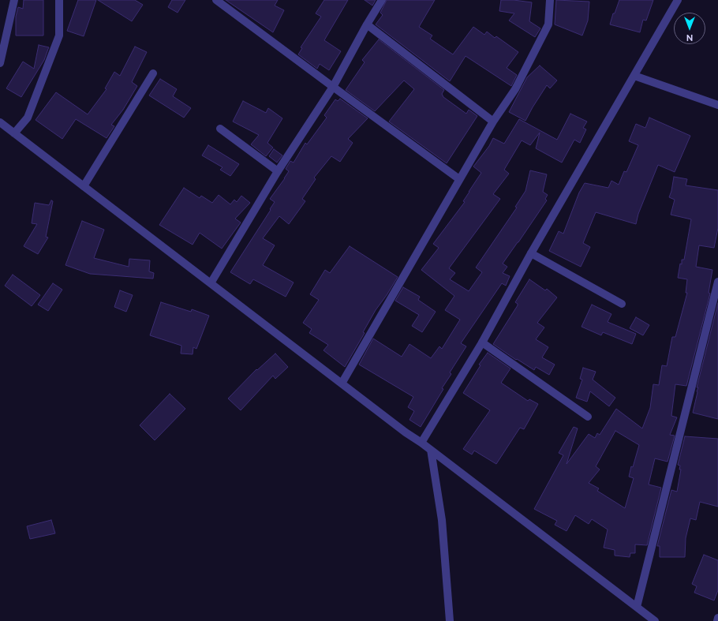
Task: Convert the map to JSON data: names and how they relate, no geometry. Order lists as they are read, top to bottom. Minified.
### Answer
{"north":"bottom"}
